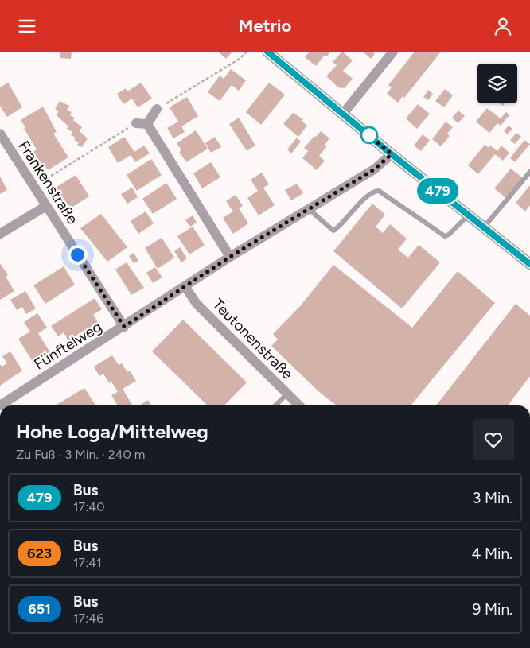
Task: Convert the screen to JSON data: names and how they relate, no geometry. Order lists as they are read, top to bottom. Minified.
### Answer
{"streets":{"street":["Frankenstraße","Teutonenstraße","Fünftelweg"]},"crossings":[["Frankenstraße","Fünftelweg"],["Teutonenstraße","Fünftelweg"]],"lines":["bus line 479"],"page":{"header":"Metrio","on_map":"479","heading":["Hohe Loga/Mittelweg","Zu Fuß · 3 Min. · 240 m"],"list":[{"mark":"479","name":"Bus","note":"17:40","value":"3 Min."},{"mark":"623","name":"Bus","note":"17:41","value":"4 Min."},{"mark":"651","name":"Bus","note":"17:46","value":"9 Min."}]}}
